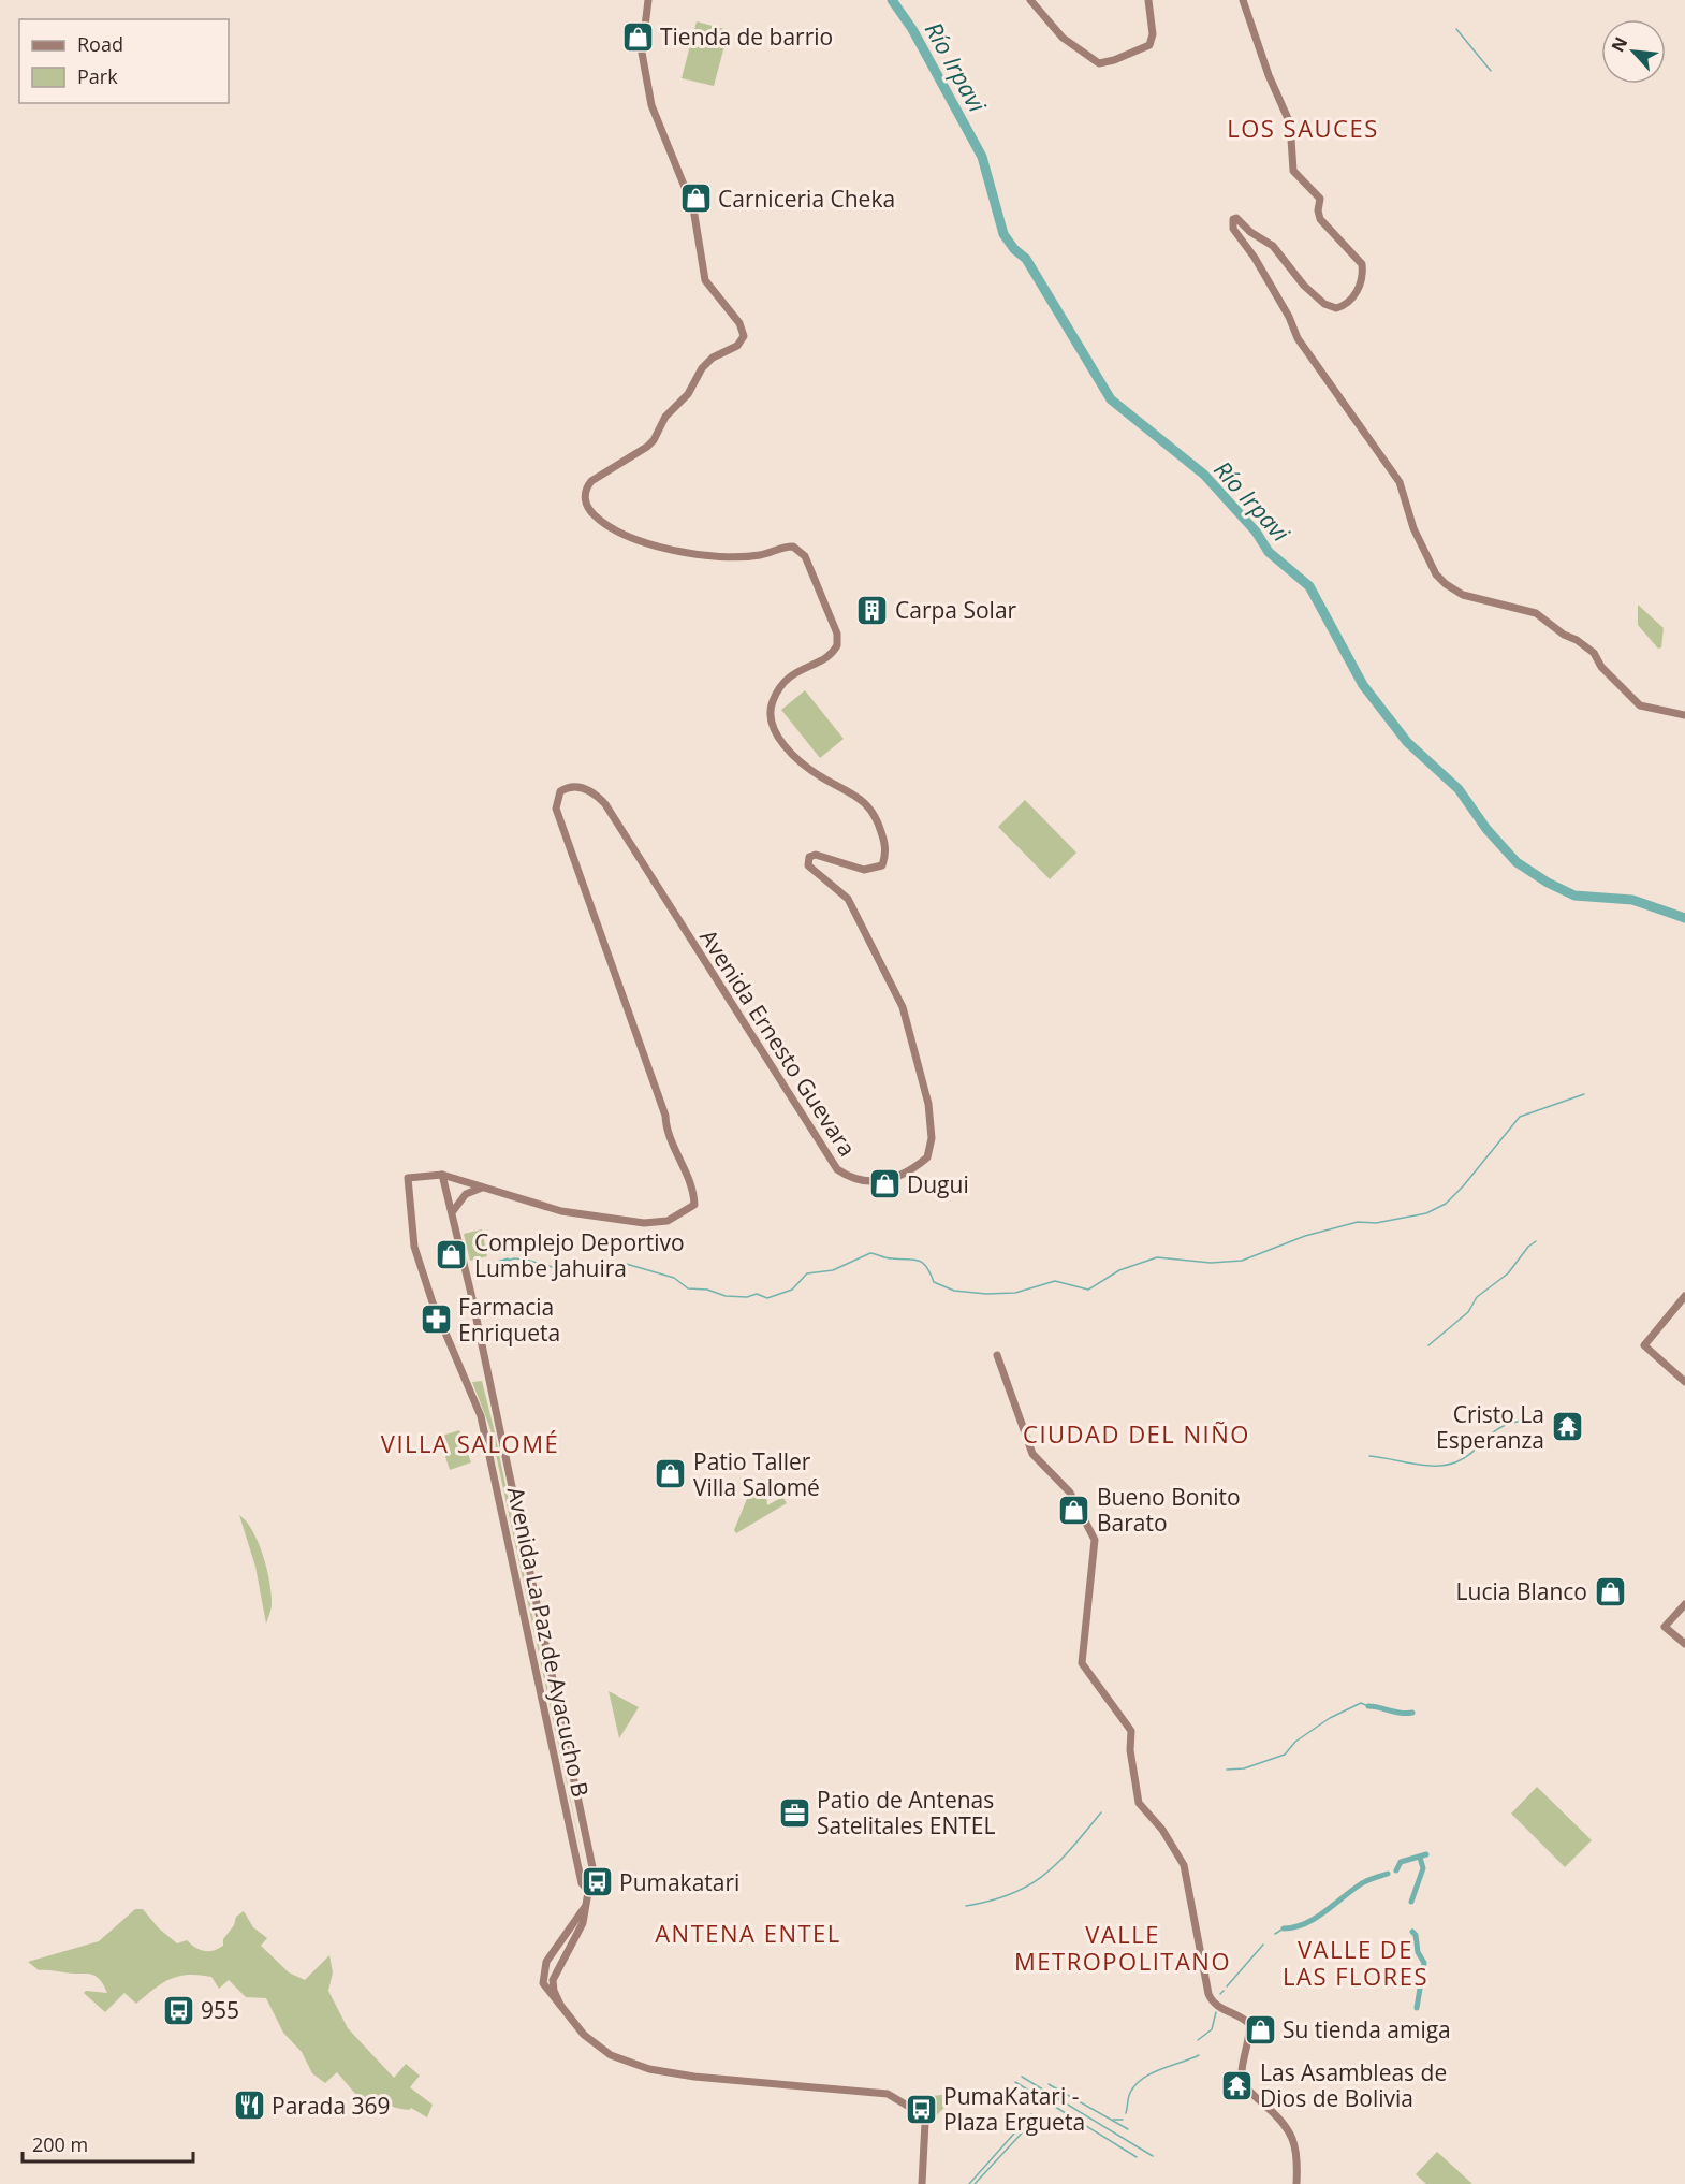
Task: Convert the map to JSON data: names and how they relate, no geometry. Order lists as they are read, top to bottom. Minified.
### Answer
{"streets":{"main road":["Avenida Ernesto Guevara","Avenida La Paz de Ayacucho B"]},"crossings":[["Avenida Ernesto Guevara","Avenida La Paz de Ayacucho B"]],"districts":["LOS SAUCES","CIUDAD DEL NIÑO","VILLA SALOMÉ","ANTENA ENTEL","VALLE METROPOLITANO","VALLE DE LAS FLORES"],"water":["Río Irpavi"],"places":{"shop":["Tienda de barrio","Carniceria Cheka","Dugui","Complejo Deportivo Lumbe Jahuira","Patio Taller Villa Salomé","Bueno Bonito Barato","Lucia Blanco","Su tienda amiga"],"building":["Carpa Solar"],"pharmacy":["Farmacia Enriqueta"],"temple":["Cristo La Esperanza","Las Asambleas de Dios de Bolivia"],"office":["Patio de Antenas Satelitales ENTEL"],"bus stop":["Pumakatari","955","PumaKatari - Plaza Ergueta"],"restaurant":["Parada 369"]},"legend":["Road","Park"],"scale_bar":"200 m","north":"top left"}
